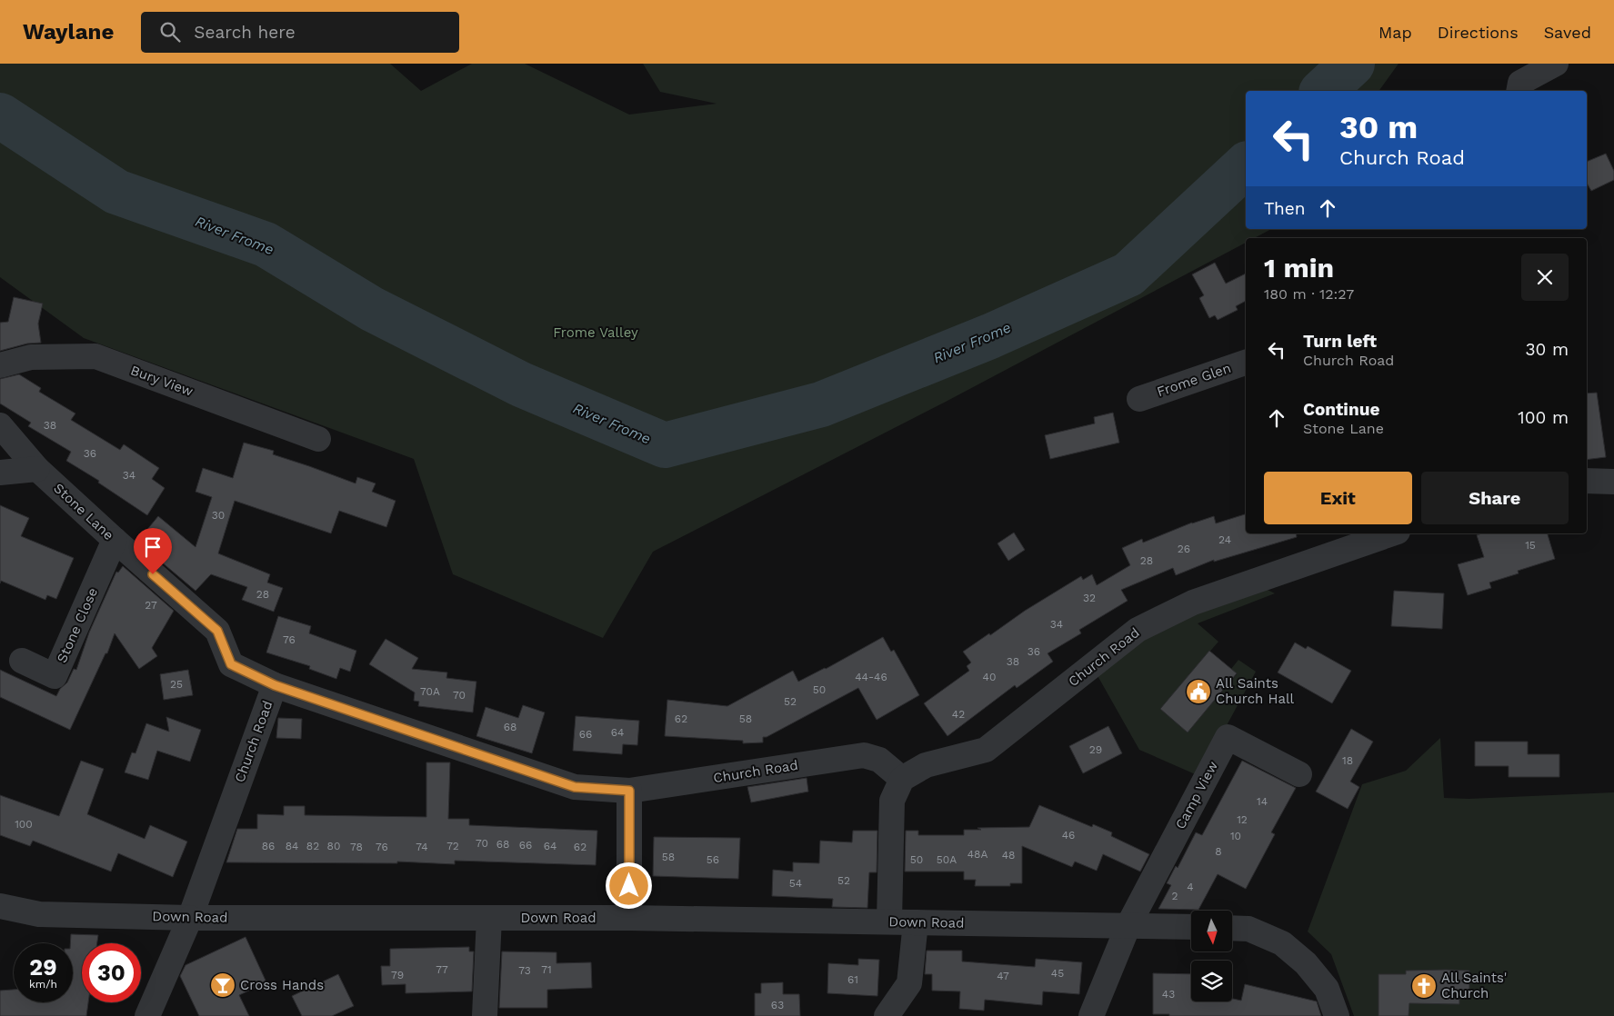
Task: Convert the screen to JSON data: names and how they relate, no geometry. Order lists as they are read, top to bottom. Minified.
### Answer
{"streets":{"street":["Frome Glen","Bury View","Stone Lane","Stone Close","Church Road","Camp View","Down Road"]},"crossings":[["Stone Lane","Stone Close"],["Stone Lane","Church Road"],["Church Road","Down Road"],["Camp View","Down Road"]],"water":["River Frome"],"parks":["Frome Valley"],"places":{"public building":["All Saints Church Hall"],"bar":["Cross Hands"],"church":["All Saints' Church"]},"house_numbers":["38","36","34","30","24","15","26","28","28","32","27","34","76","36","38","44-46","40","25","50","70A","70","52","42","62","58","68","64","66","29","18","14","12","100","46","10","70","68","66","86","84","82","80","72","64","78","76","74","62","8","48A","48","58","56","50","50A","52","54","4","2","77","71","73","45","79","47","61","43","63"],"north":"bottom","page":{"header":"Waylane","search":"Search here","nav":["Map","Directions","Saved"],"turn":["30 m","Church Road"],"then":"Then","heading":["1 min","180 m · 12:27"],"list":[{"name":"Turn left","note":"Church Road","value":"30 m"},{"name":"Continue","note":"Stone Lane","value":"100 m"}],"buttons":["Exit","Share"],"speed":"29 km/h","limit":"30"}}
